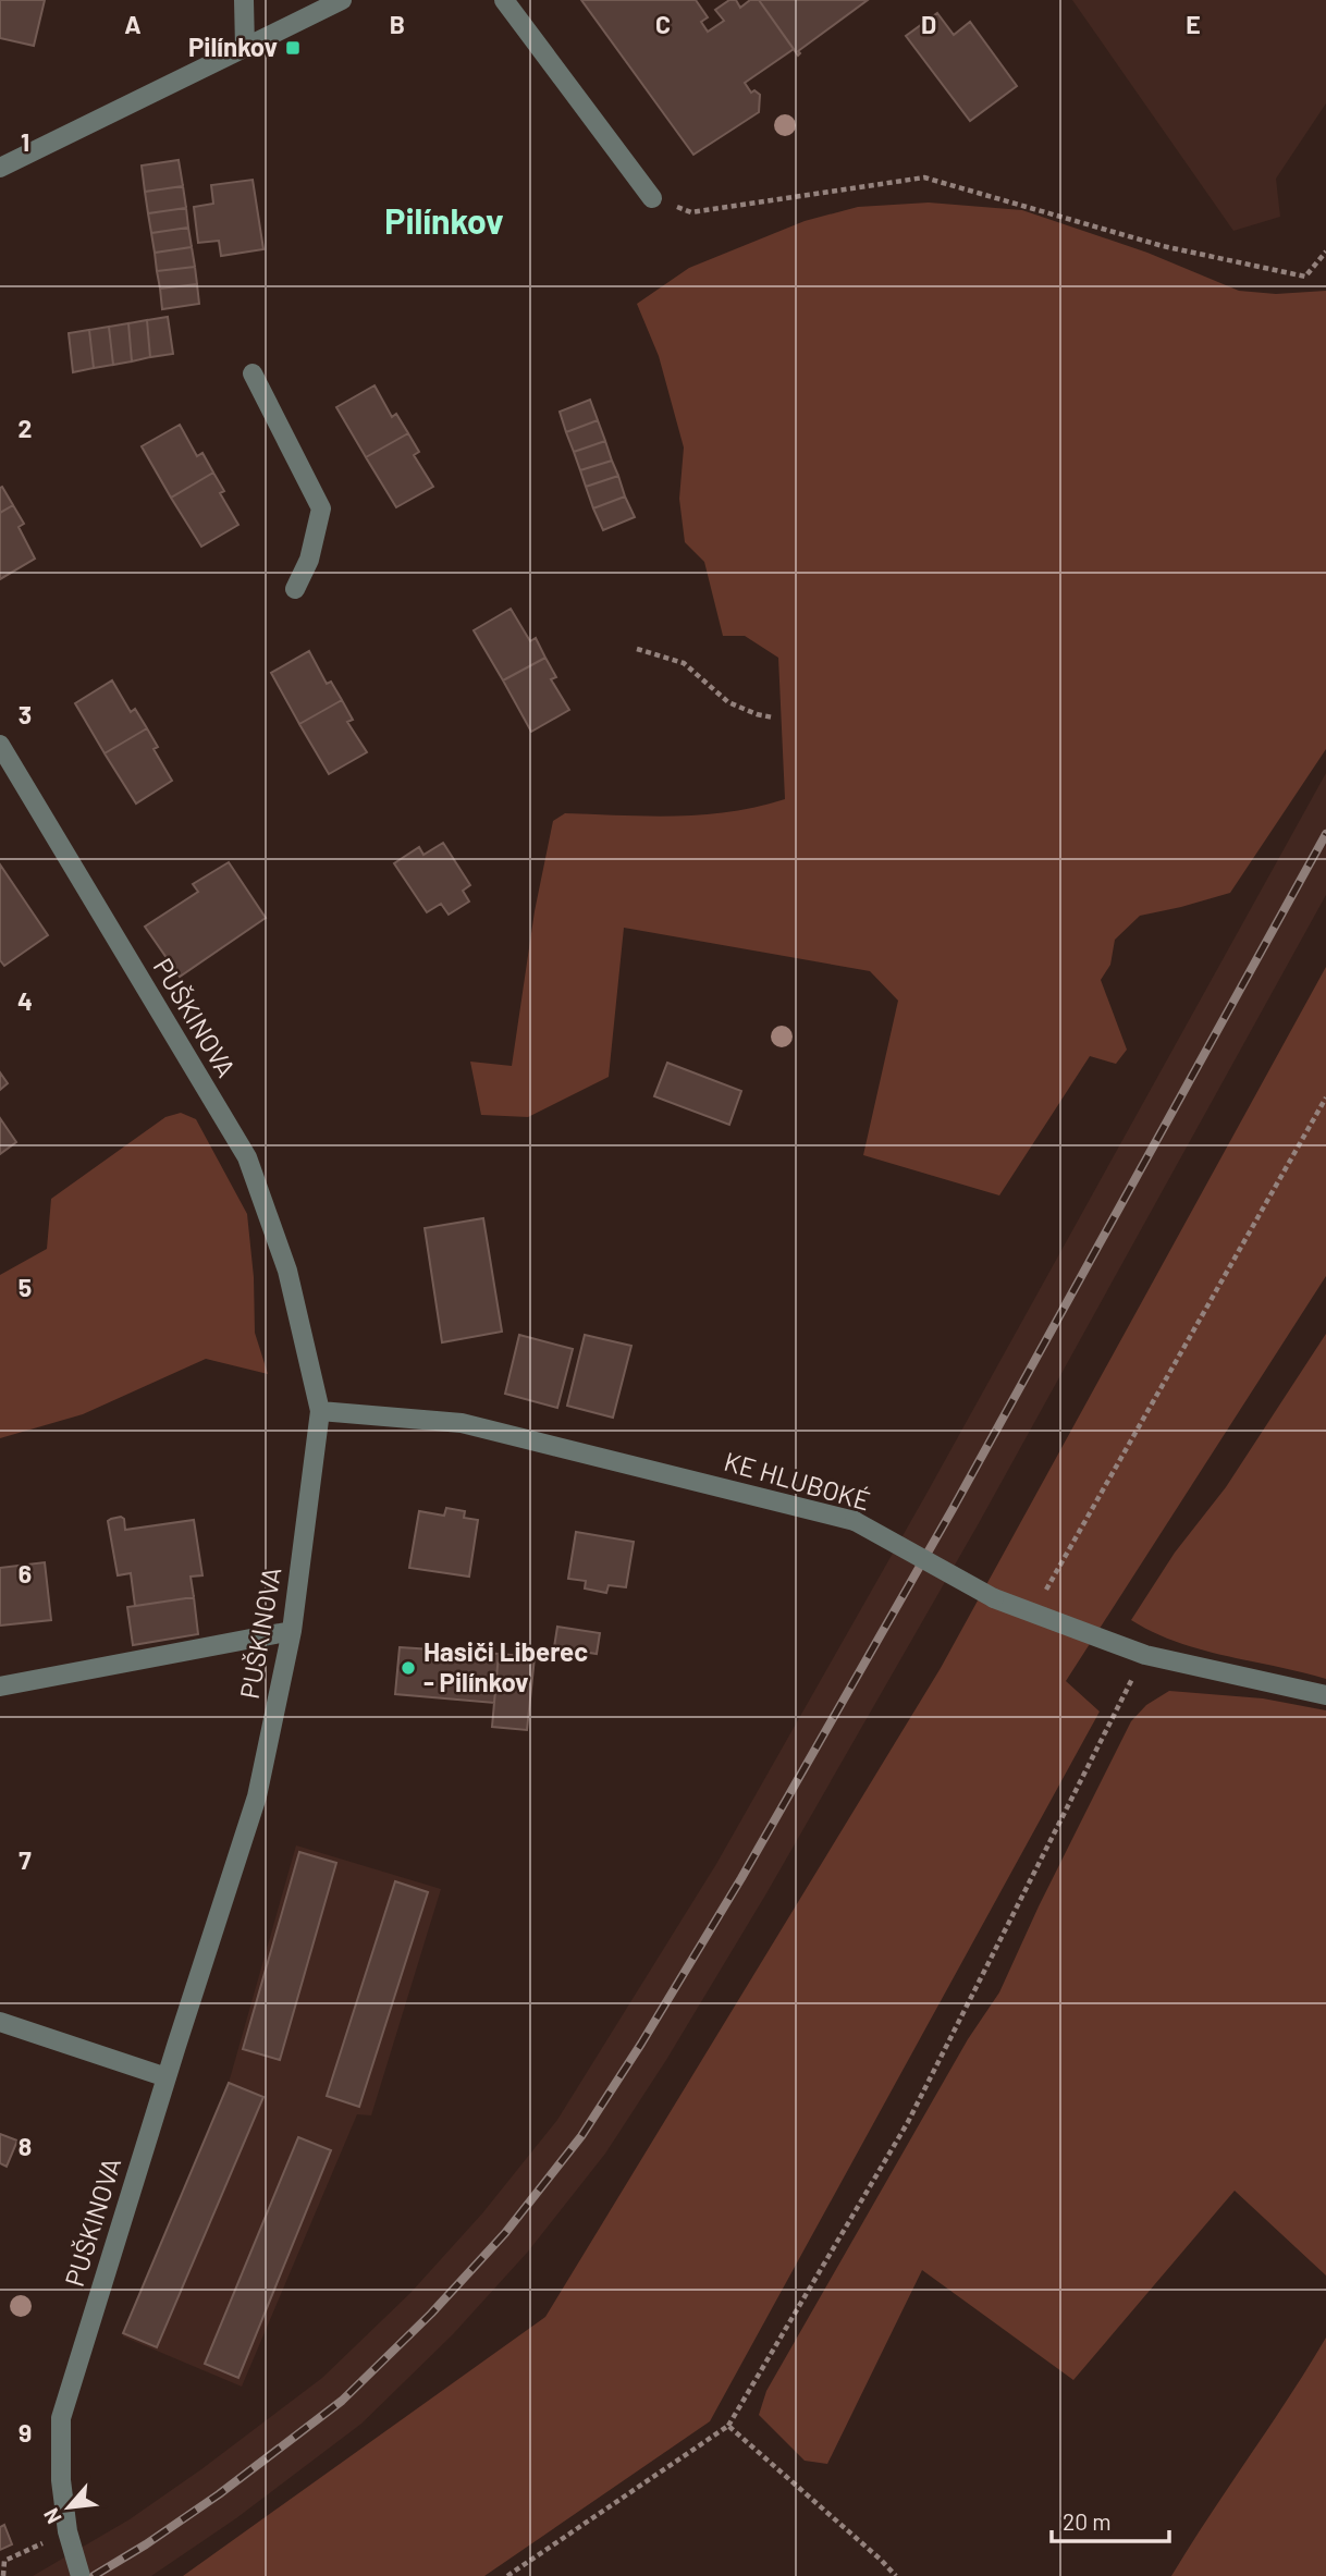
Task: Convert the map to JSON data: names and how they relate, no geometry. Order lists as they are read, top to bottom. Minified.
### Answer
{"streets":{"street":["PUŠKINOVA","KE HLUBOKÉ"]},"crossings":[["PUŠKINOVA","KE HLUBOKÉ"]],"districts":["Pilínkov"],"places":{"transit":["Pilínkov"],"other":["Hasiči Liberec - Pilínkov"]},"scale_bar":"20 m","north":"bottom left","grid":{"columns":["A","B","C","D","E"],"rows":["1","2","3","4","5","6","7","8","9"]}}
